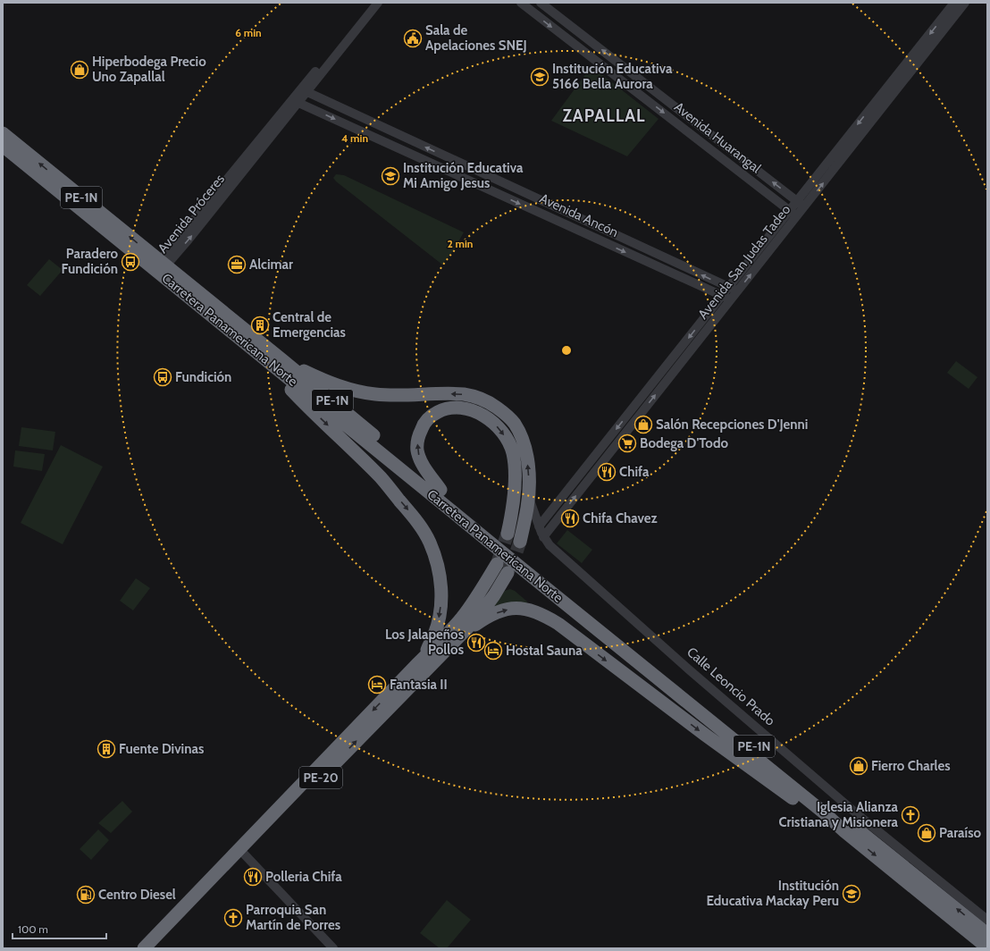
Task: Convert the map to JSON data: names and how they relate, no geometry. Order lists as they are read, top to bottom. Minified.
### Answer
{"streets":{"highway":["PE-1N","Carretera Panamericana Norte","PE-20"],"street":["Avenida Huarangal","Avenida Próceres","Avenida Ancón","Avenida San Judas Tadeo","Calle Leoncio Prado"]},"crossings":[["Avenida Huarangal","Avenida San Judas Tadeo"],["Avenida Próceres","Avenida Ancón"],["Avenida Próceres","Carretera Panamericana Norte"],["Avenida Ancón","Avenida San Judas Tadeo"],["Avenida San Judas Tadeo","Calle Leoncio Prado"]],"districts":["ZAPALLAL"],"places":{"public building":["Sala de Apelaciones SNEJ"],"shop":["Hiperbodega Precio Uno Zapallal","Salón Recepciones D'Jenni","Fierro Charles","Paraíso"],"school or university":["Institución Educativa 5166 Bella Aurora","Institución Educativa Mi Amigo Jesus","Institución Educativa Mackay Peru"],"bus stop":["Paradero Fundición","Fundición"],"office":["Alcimar"],"building":["Central de Emergencias","Fuente Divinas"],"supermarket":["Bodega D'Todo"],"restaurant":["Chifa","Chifa Chavez","Los Jalapeños Pollos","Polleria Chifa"],"hotel":["Hostal Sauna","Fantasia II"],"church":["Iglesia Alianza Cristiana y Misionera","Parroquia San Martín de Porres"],"fuel station":["Centro Diesel"]},"scale_bar":"100 m","rings":["6 min","4 min","2 min"]}
